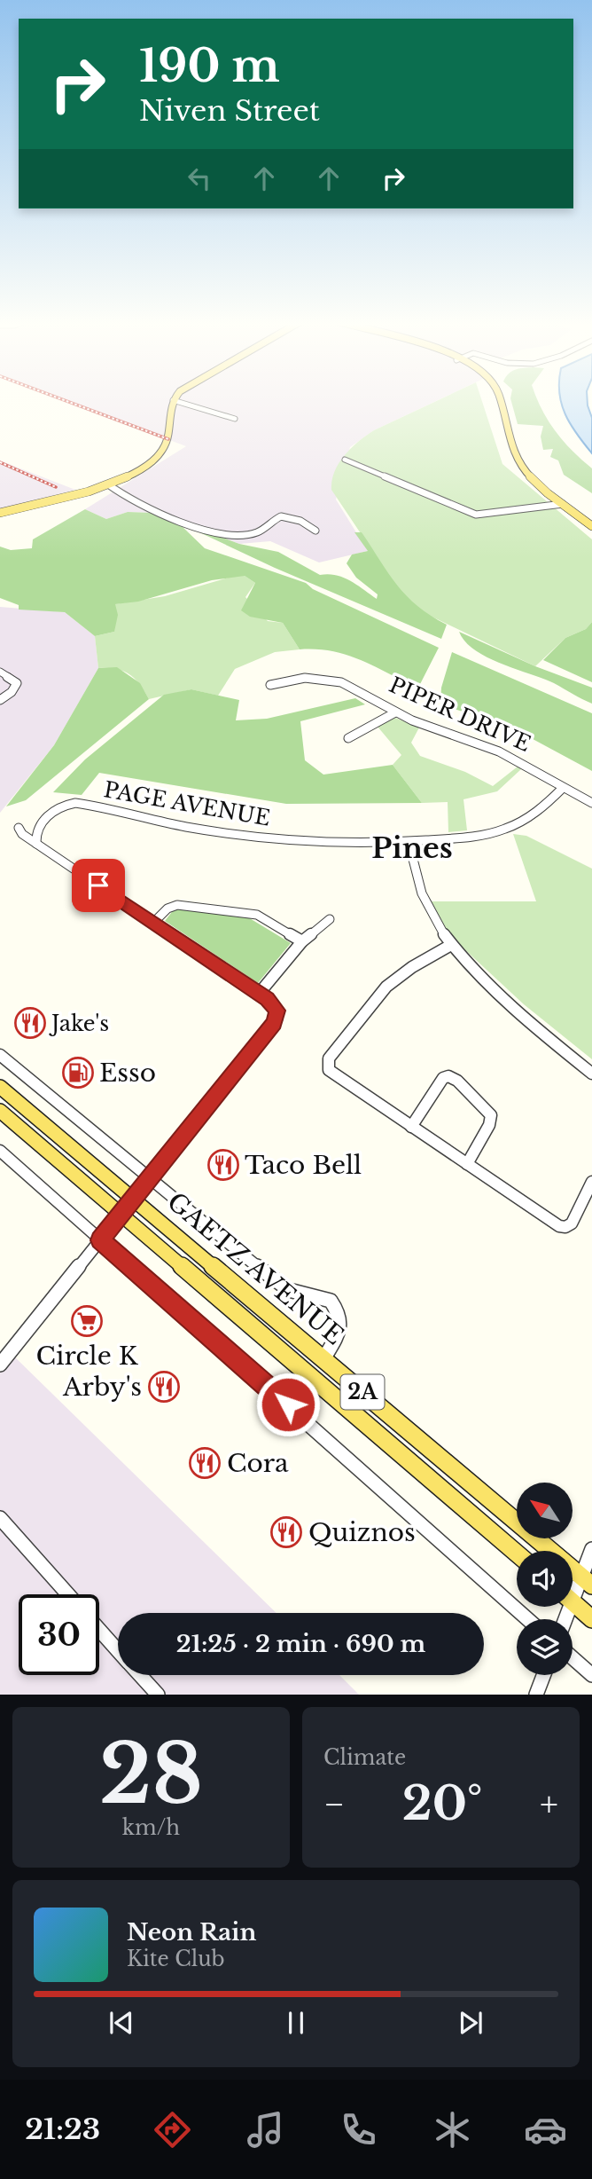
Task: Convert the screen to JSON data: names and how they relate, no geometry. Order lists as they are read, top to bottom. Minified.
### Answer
{"streets":{"main road":["GAETZ AVENUE","2A"],"street":["PIPER DRIVE","PAGE AVENUE"]},"crossings":[["PIPER DRIVE","PAGE AVENUE"]],"districts":["Pines"],"places":{"restaurant":["Jake's","Taco Bell","Arby's","Cora","Quiznos"],"fuel station":["Esso"],"supermarket":["Circle K"]},"north":"top left","page":{"turn":["190 m","Niven Street"],"limit":"30","trip":"21:25 · 2 min · 690 m","tile":[["28","km/h"],"Climate"],"heat":["−","20°","+"],"song":["Neon Rain","Kite Club"],"tabs":"21:23"}}
